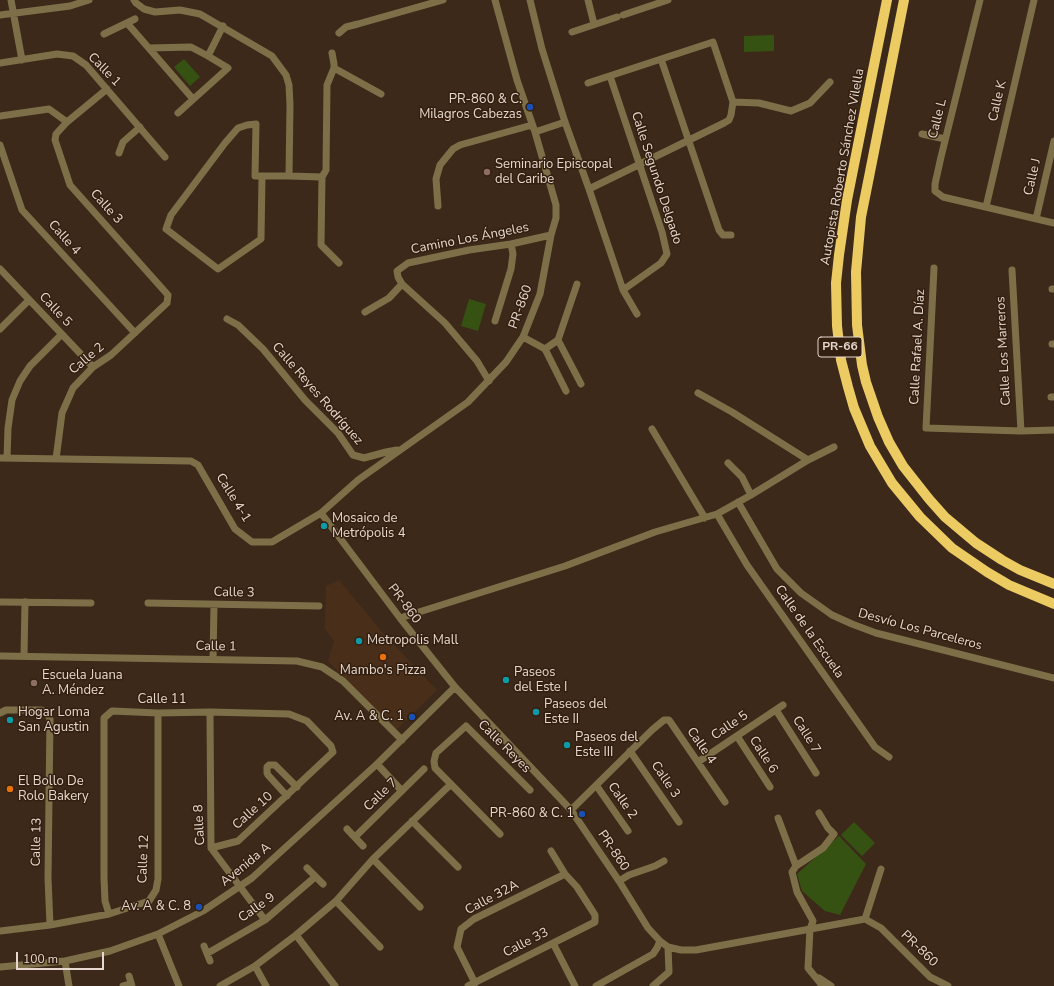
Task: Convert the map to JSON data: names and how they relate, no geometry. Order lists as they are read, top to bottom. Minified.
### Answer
{"streets":{"highway":["Autopista Roberto Sánchez Vilella","PR-66"],"street":["Calle 1","Calle K","Calle L","Calle J","Calle Segundo Delgado","Calle 3","Calle 4","Camino Los Ángeles","PR-860","Calle 5","Calle Rafael A. Díaz","Calle Los Marreros","Calle 2","Calle Reyes Rodríguez","Calle 4-1","Desvío Los Parceleros","Calle de la Escuela","Calle 11","Calle 7","Calle Reyes","Calle 6","Calle 10","Calle 8","Calle 13","Calle 12","Avenida A","Calle 32A","Calle 9","Calle 33"]},"crossings":[["Calle 1","Avenida A"],["Calle K","Calle L"],["Calle 3","Calle 4"],["Calle 3","Calle 2"],["Calle 4","Calle 5"],["Calle 4","Calle 2"],["Camino Los Ángeles","PR-860"],["PR-860","Calle Reyes Rodríguez"],["PR-860","Calle 4-1"],["PR-860","Avenida A"],["Calle 5","Calle 2"],["Calle 5","Calle 7"],["Calle 5","Calle 6"],["Calle Rafael A. Díaz","Calle Los Marreros"],["Calle 2","Calle 4-1"],["Calle 11","Calle 10"],["Calle 11","Calle 8"],["Calle 11","Calle 12"],["Calle 10","Calle 8"],["Calle 8","Avenida A"],["Calle 8","Calle 9"],["Calle 13","Calle 12"],["Calle 32A","Calle 33"]],"places":["PR-860 & C. Milagros Cabezas","Seminario Episcopal del Caribe","Mosaico de Metrópolis 4","Metropolis Mall","Mambo's Pizza","Paseos del Este I","Escuela Juana A. Méndez","Paseos del Este II","Av. A & C. 1","Hogar Loma San Agustin","Paseos del Este III","El Bollo De Rolo Bakery","PR-860 & C. 1","Av. A & C. 8"],"scale_bar":"100 m"}
